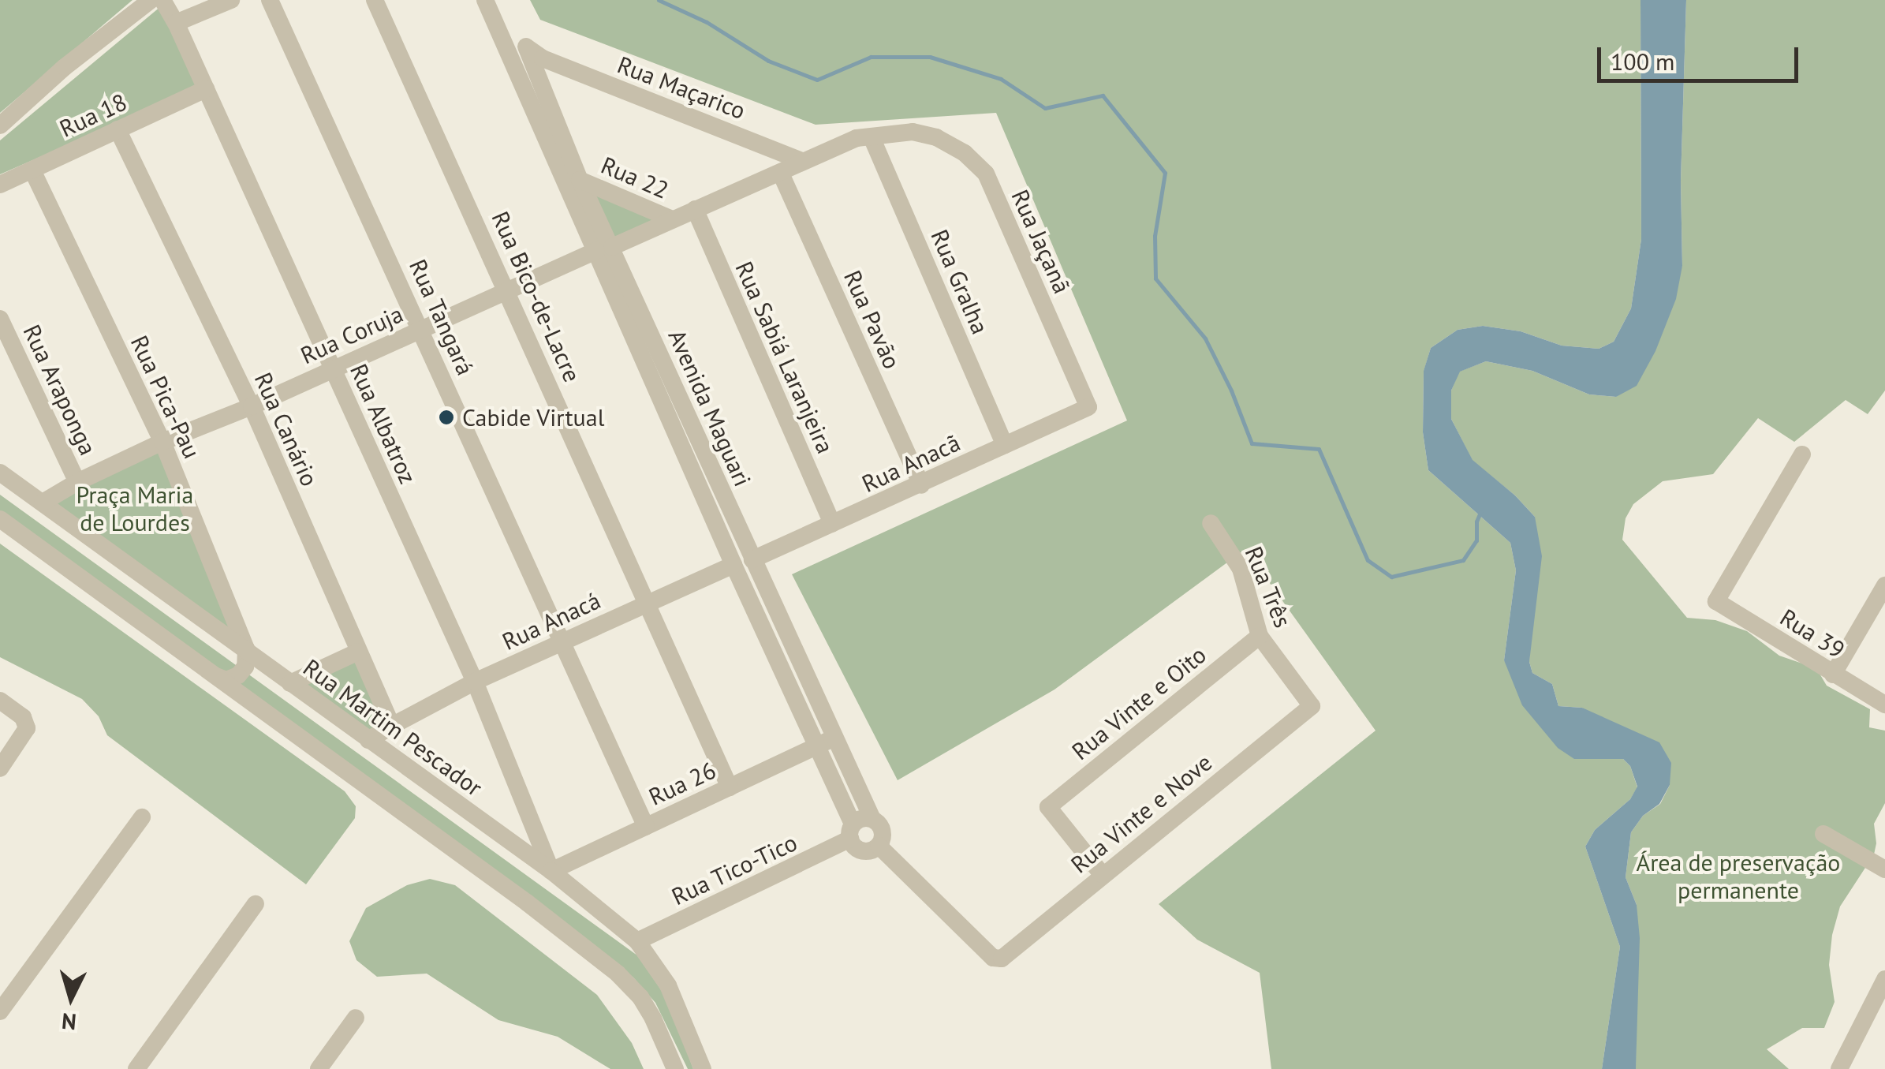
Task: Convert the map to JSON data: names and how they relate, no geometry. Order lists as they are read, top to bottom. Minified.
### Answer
{"streets":{"street":["Rua Maçarico","Rua 18","Rua 22","Rua Jaçanã","Rua Gralha","Rua Bico-de-Lacre","Rua Tangará","Rua Pavão","Rua Coruja","Rua Sabiá Laranjeira","Rua Araponga","Rua Pica-Pau","Avenida Maguari","Rua Albatroz","Rua Canário","Rua Anacã","Rua Três","Rua Anacá","Rua 39","Rua Vinte e Oito","Rua Martim Pescador","Rua 26","Rua Vinte e Nove","Rua Tico-Tico"]},"crossings":[["Rua Maçarico","Rua Coruja"],["Rua Maçarico","Avenida Maguari"],["Rua 18","Rua Pica-Pau"],["Rua 18","Rua Albatroz"],["Rua 18","Rua Canário"],["Rua 22","Rua Coruja"],["Rua 22","Avenida Maguari"],["Rua Jaçanã","Rua Coruja"],["Rua Jaçanã","Rua Anacã"],["Rua Gralha","Rua Coruja"],["Rua Gralha","Rua Anacã"],["Rua Bico-de-Lacre","Rua Coruja"],["Rua Bico-de-Lacre","Rua Anacá"],["Rua Bico-de-Lacre","Rua 26"],["Rua Tangará","Rua Coruja"],["Rua Tangará","Rua Anacá"],["Rua Tangará","Rua 26"],["Rua Pavão","Rua Coruja"],["Rua Pavão","Rua Anacã"],["Rua Coruja","Rua Sabiá Laranjeira"],["Rua Coruja","Rua Araponga"],["Rua Coruja","Rua Pica-Pau"],["Rua Coruja","Avenida Maguari"],["Rua Coruja","Rua Albatroz"],["Rua Coruja","Rua Canário"],["Rua Coruja","Rua Martim Pescador"],["Rua Sabiá Laranjeira","Rua Anacã"],["Rua Pica-Pau","Rua Martim Pescador"],["Avenida Maguari","Rua Anacã"],["Avenida Maguari","Rua Anacá"],["Avenida Maguari","Rua 26"],["Avenida Maguari","Rua Vinte e Nove"],["Avenida Maguari","Rua Tico-Tico"],["Rua Albatroz","Rua Anacá"],["Rua Albatroz","Rua Martim Pescador"],["Rua Albatroz","Rua 26"],["Rua Canário","Rua Anacá"],["Rua Três","Rua Vinte e Oito"],["Rua Três","Rua Vinte e Nove"],["Rua Vinte e Oito","Rua Vinte e Nove"],["Rua Martim Pescador","Rua 26"],["Rua Martim Pescador","Rua Tico-Tico"],["Rua Vinte e Nove","Rua Tico-Tico"]],"parks":["Praça Maria de Lourdes","Área de preservação permanente"],"places":["Cabide Virtual"],"scale_bar":"100 m","north":"bottom"}
